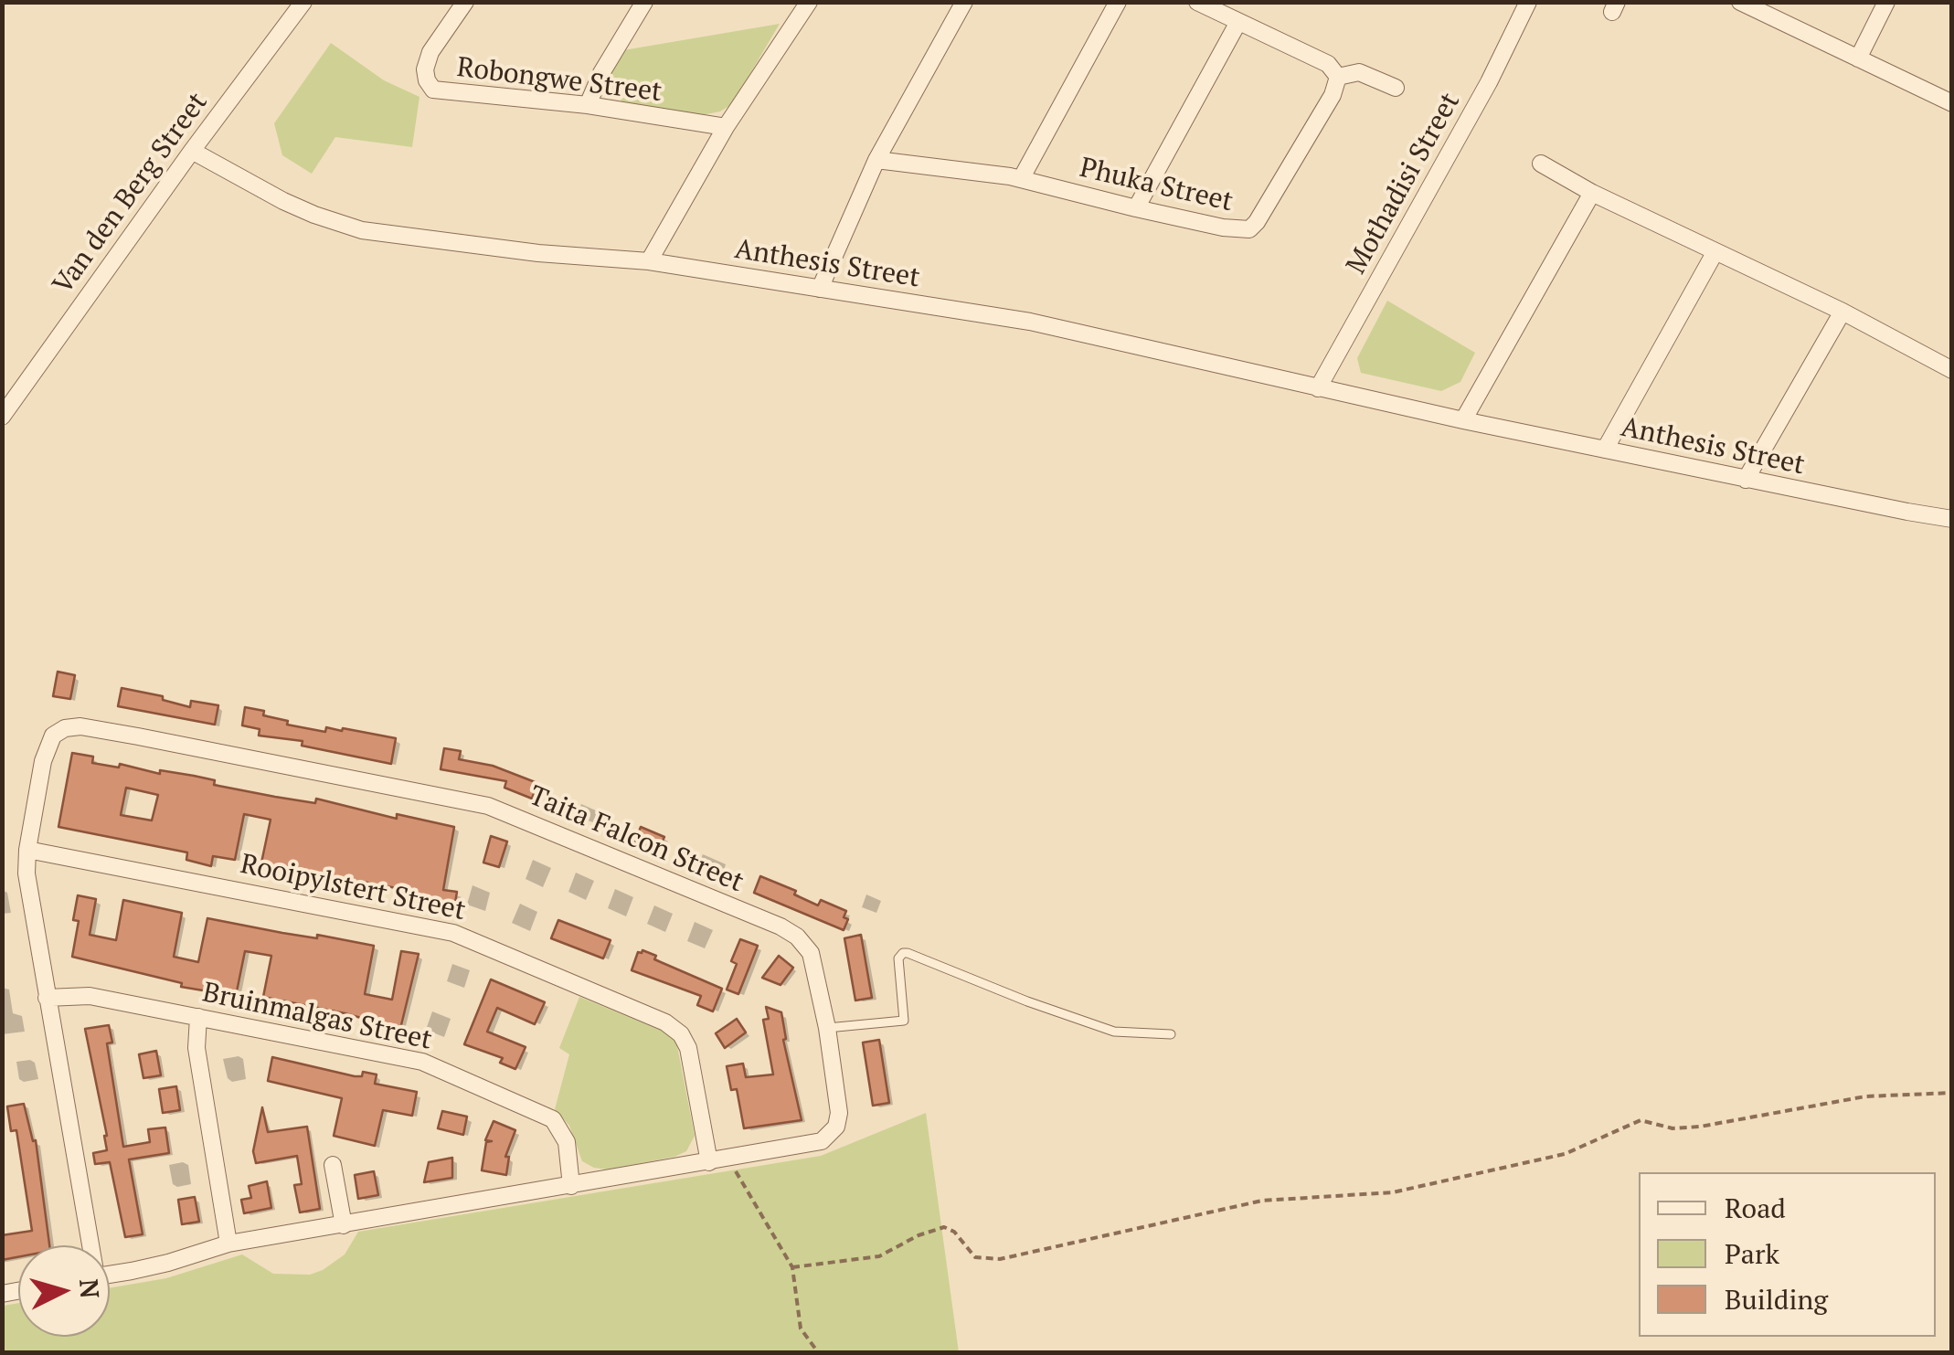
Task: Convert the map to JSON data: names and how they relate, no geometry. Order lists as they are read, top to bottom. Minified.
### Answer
{"streets":{"street":["Robongwe Street","Mothadisi Street","Phuka Street","Van den Berg Street","Anthesis Street","Taita Falcon Street","Rooipylstert Street","Bruinmalgas Street"]},"crossings":[["Mothadisi Street","Anthesis Street"],["Van den Berg Street","Anthesis Street"],["Taita Falcon Street","Rooipylstert Street"],["Taita Falcon Street","Bruinmalgas Street"]],"legend":["Road","Park","Building"],"north":"right"}
